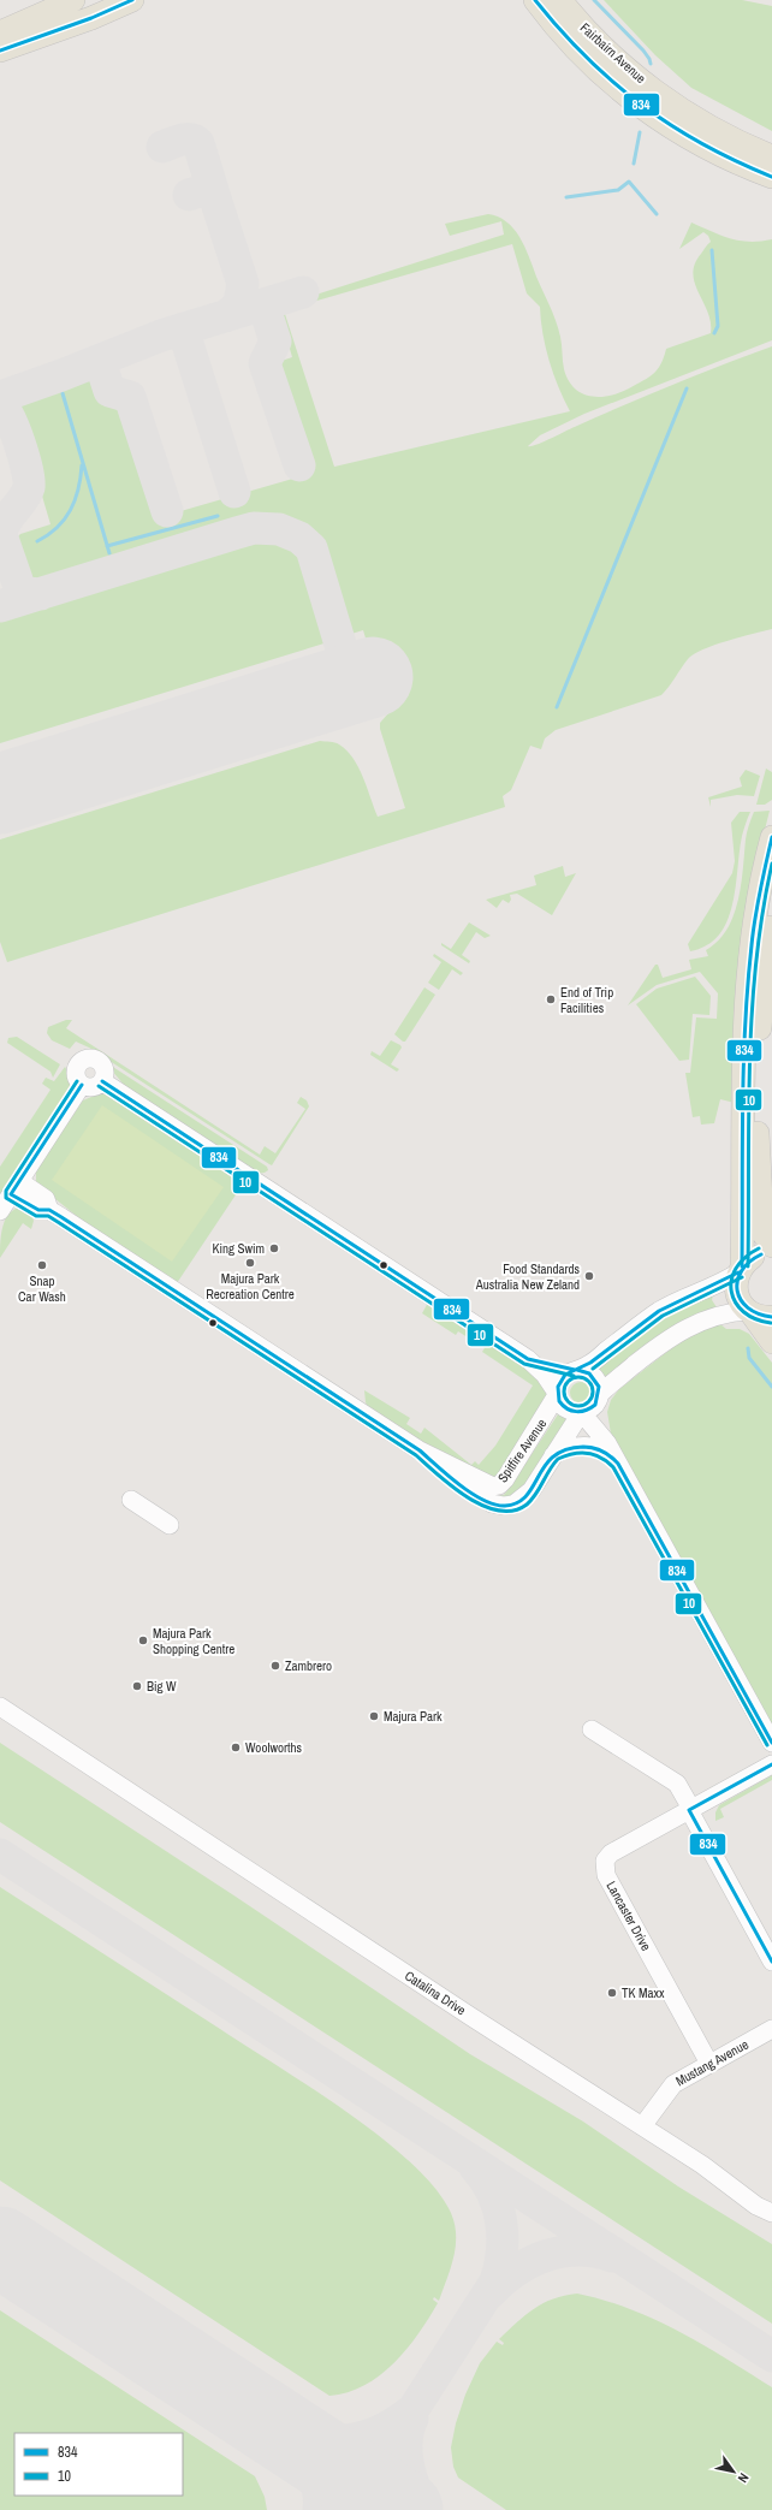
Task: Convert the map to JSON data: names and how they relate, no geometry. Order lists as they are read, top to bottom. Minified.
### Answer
{"streets":{"main road":["Fairbairn Avenue"],"street":["Spitfire Avenue","Lancaster Drive","Catalina Drive","Mustang Avenue"]},"crossings":[["Lancaster Drive","Mustang Avenue"],["Catalina Drive","Mustang Avenue"]],"places":["End of Trip Facilities","King Swim","Majura Park Recreation Centre","Snap Car Wash","Food Standards Australia New Zeland","Majura Park Shopping Centre","Zambrero","Big W","Majura Park","Woolworths","TK Maxx"],"lines":["transit line 834","transit line 10"],"legend":["834","10"],"north":"bottom right"}
